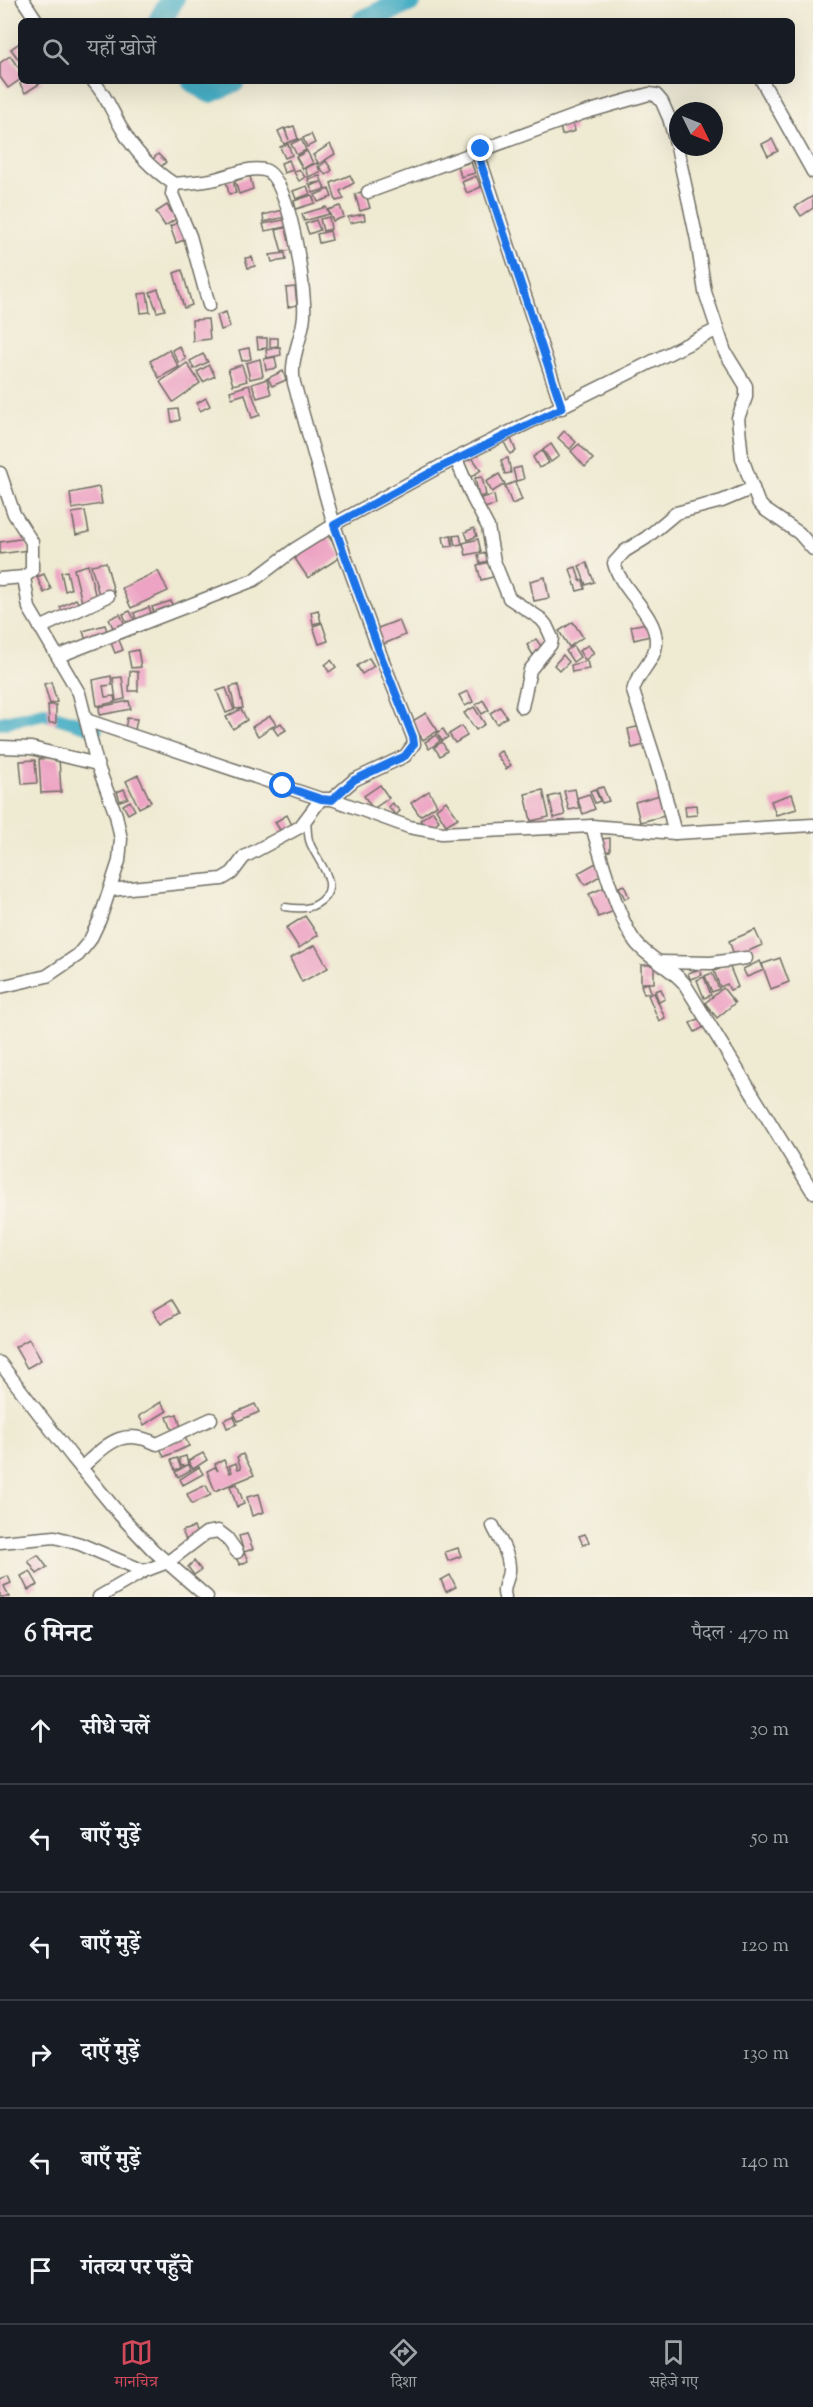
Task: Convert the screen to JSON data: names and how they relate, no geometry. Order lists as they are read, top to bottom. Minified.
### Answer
{"north":"bottom right","page":{"search":"यहाँ खोजें","heading":["6 मिनट","पैदल · 470 m"],"list":[["सीधे चलें","30 m"],["बाएँ मुड़ें","50 m"],["बाएँ मुड़ें","120 m"],["दाएँ मुड़ें","130 m"],["बाएँ मुड़ें","140 m"],"गंतव्य पर पहुँचे"],"nav":["मानचित्र","दिशा","सहेजे गए"]}}
